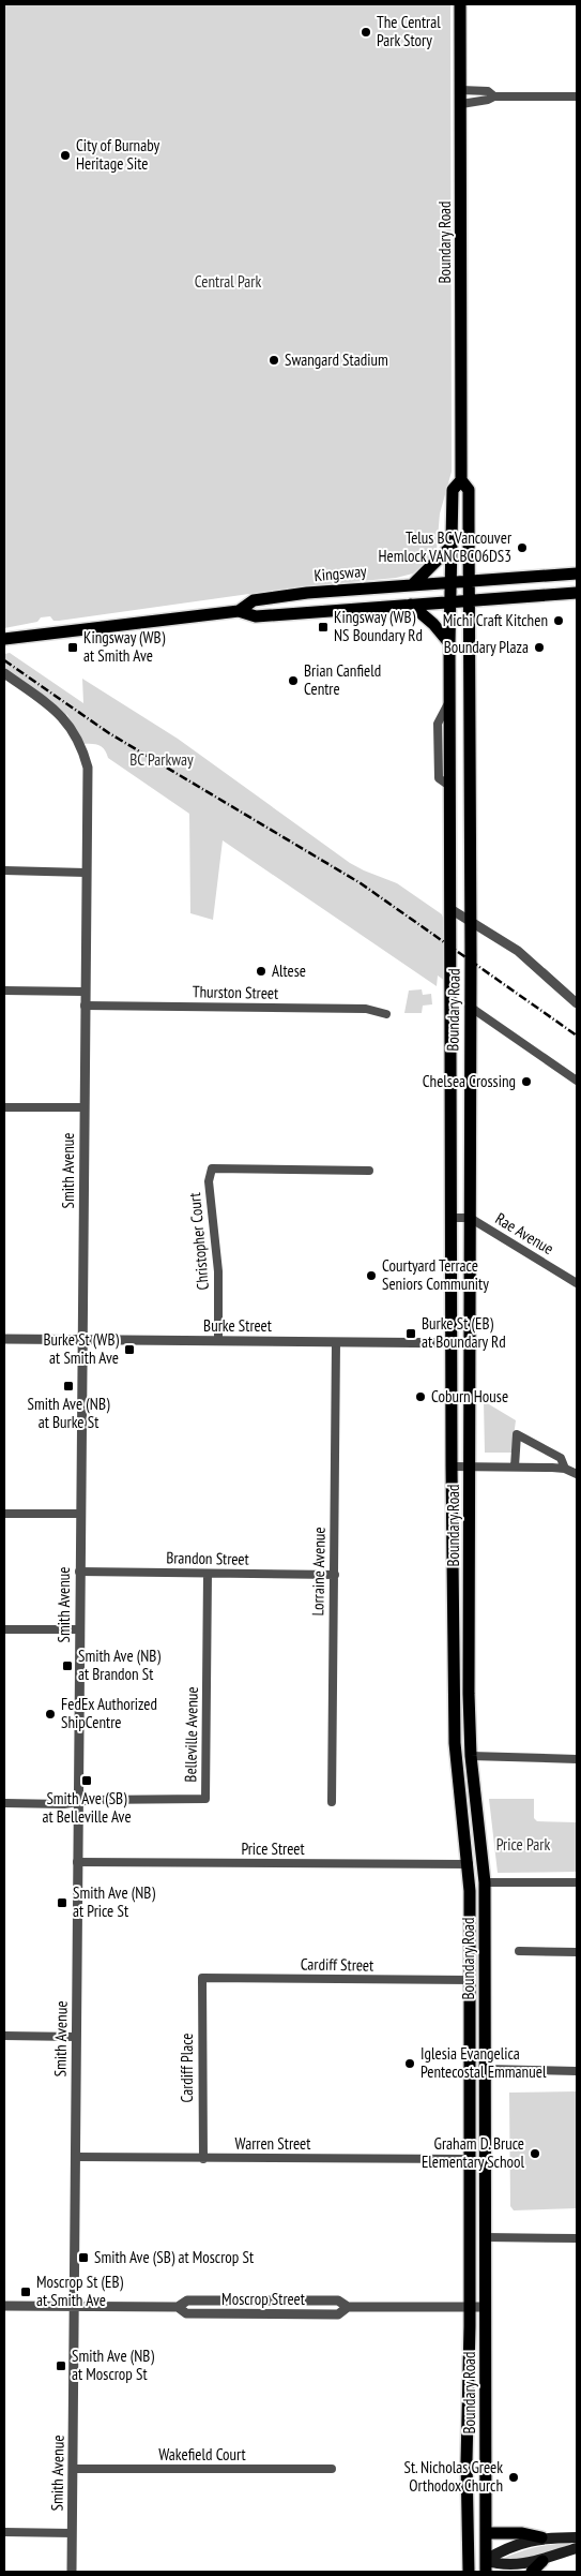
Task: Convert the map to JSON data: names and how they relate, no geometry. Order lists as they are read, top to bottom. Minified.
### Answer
{"streets":{"main road":["Boundary Road","Kingsway"],"street":["Thurston Street","Smith Avenue","Rae Avenue","Christopher Court","Burke Street","Brandon Street","Lorraine Avenue","Belleville Avenue","Price Street","Cardiff Street","Cardiff Place","Warren Street","Moscrop Street","Wakefield Court"]},"crossings":[["Boundary Road","Kingsway"],["Boundary Road","Rae Avenue"],["Boundary Road","Burke Street"],["Boundary Road","Price Street"],["Boundary Road","Cardiff Street"],["Boundary Road","Warren Street"],["Boundary Road","Moscrop Street"],["Thurston Street","Smith Avenue"],["Smith Avenue","Burke Street"],["Smith Avenue","Brandon Street"],["Smith Avenue","Belleville Avenue"],["Smith Avenue","Price Street"],["Smith Avenue","Warren Street"],["Smith Avenue","Moscrop Street"],["Smith Avenue","Wakefield Court"],["Christopher Court","Burke Street"],["Burke Street","Lorraine Avenue"],["Brandon Street","Lorraine Avenue"],["Brandon Street","Belleville Avenue"],["Cardiff Street","Cardiff Place"],["Cardiff Place","Warren Street"]],"parks":["Central Park","BC Parkway","Price Park"],"places":{"other":["The Central Park Story","City of Burnaby Heritage Site","Swangard Stadium","Telus BC Vancouver Hemlock VANCBC06DS3","Michi Craft Kitchen","Boundary Plaza","Brian Canfield Centre","Altese","Chelsea Crossing","Courtyard Terrace Seniors Community","Coburn House","FedEx Authorized ShipCentre","Iglesia Evangelica Pentecostal Emmanuel","Graham D. Bruce Elementary School","St. Nicholas Greek Orthodox Church"],"transit":["Kingsway (WB) NS Boundary Rd","Kingsway (WB) at Smith Ave","Burke St (EB) at Boundary Rd","Burke St (WB) at Smith Ave","Smith Ave (NB) at Burke St","Smith Ave (NB) at Brandon St","Smith Ave (SB) at Belleville Ave","Smith Ave (NB) at Price St","Smith Ave (SB) at Moscrop St","Moscrop St (EB) at Smith Ave","Smith Ave (NB) at Moscrop St"]}}
